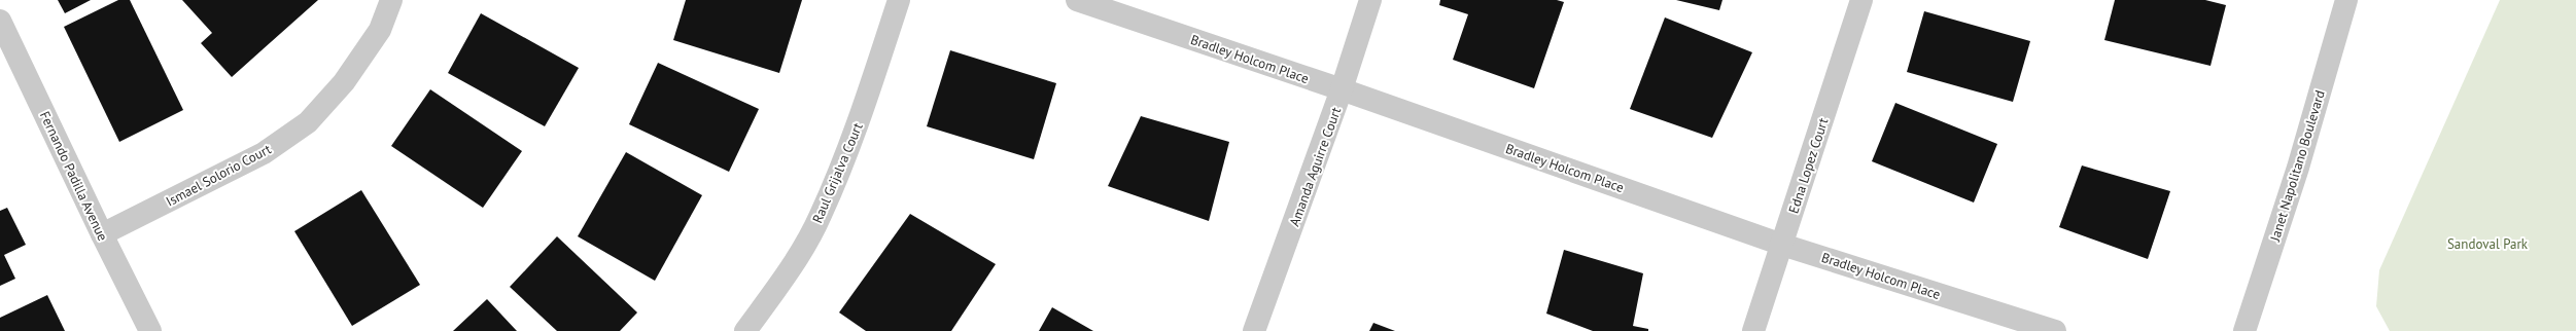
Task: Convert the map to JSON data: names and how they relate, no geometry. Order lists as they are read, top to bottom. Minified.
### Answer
{"streets":{"street":["Bradley Holcom Place","Edna Lopez Court","Janet Napolitano Boulevard","Amanda Aguirre Court","Raul Grijalva Court","Ismael Solorio Court","Fernando Padilla Avenue"]},"crossings":[["Bradley Holcom Place","Edna Lopez Court"],["Bradley Holcom Place","Amanda Aguirre Court"],["Ismael Solorio Court","Fernando Padilla Avenue"]],"parks":["Sandoval Park"]}
